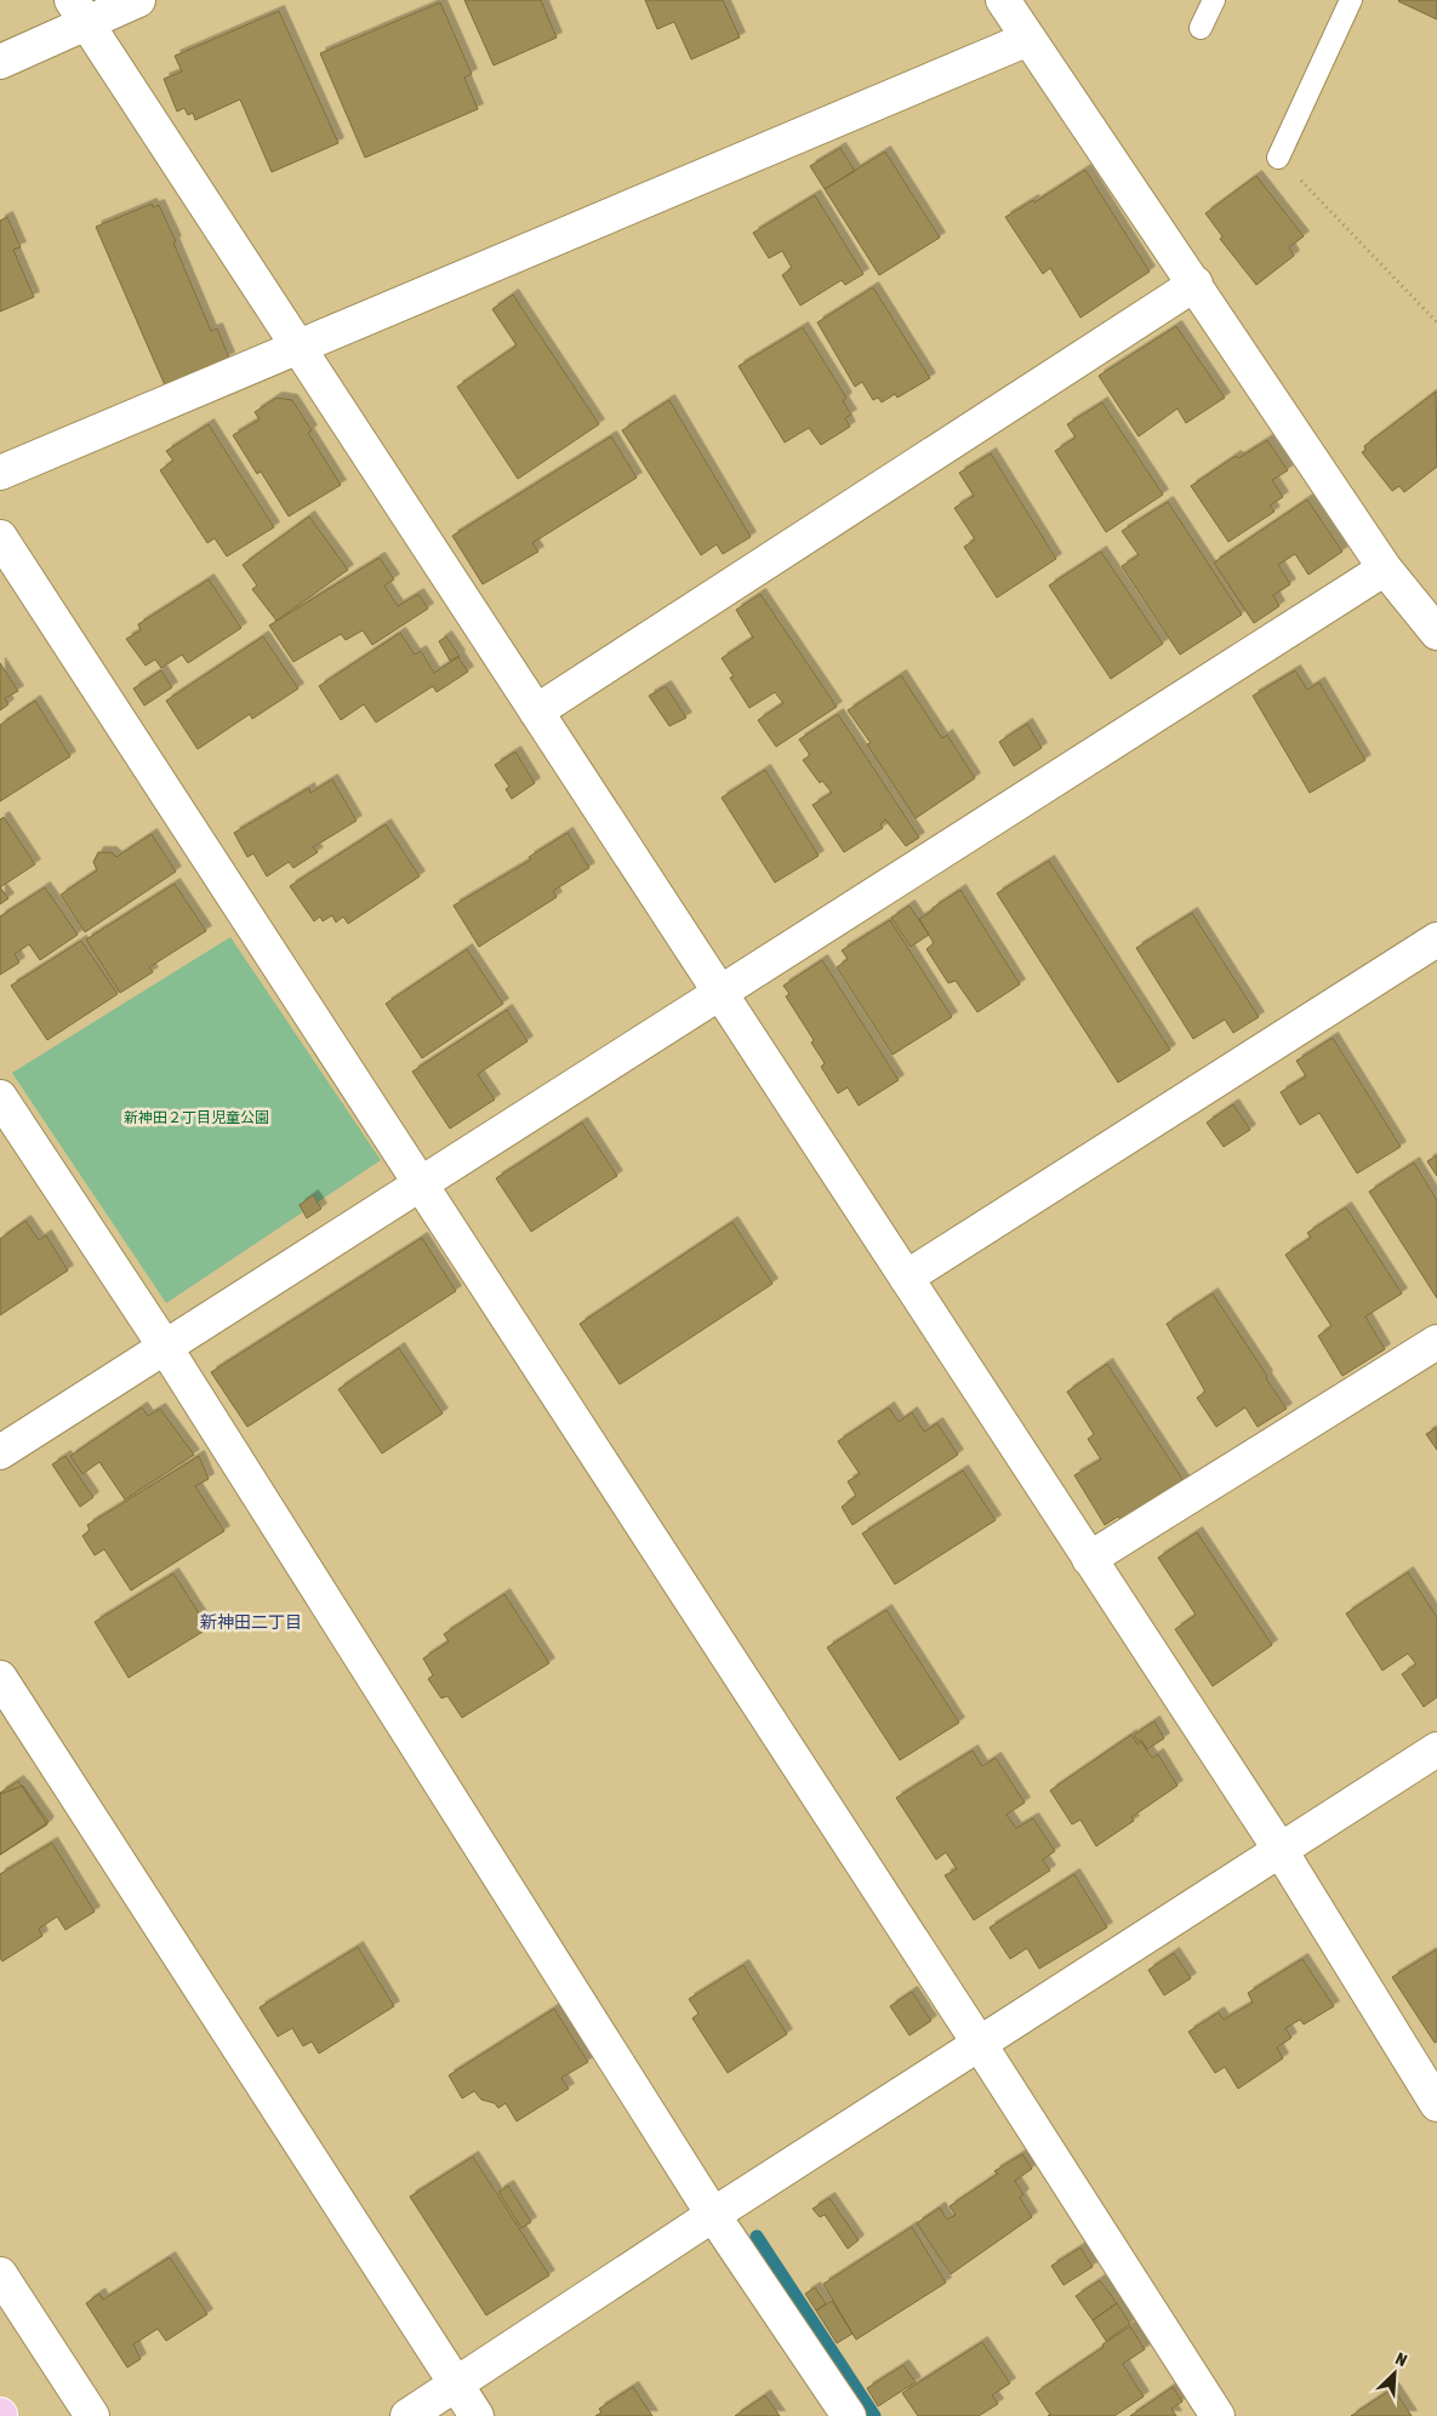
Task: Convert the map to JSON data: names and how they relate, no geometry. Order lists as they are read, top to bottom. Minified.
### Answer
{"districts":["新神田二丁目"],"parks":["新神田２丁目児童公園"],"north":"top right"}
